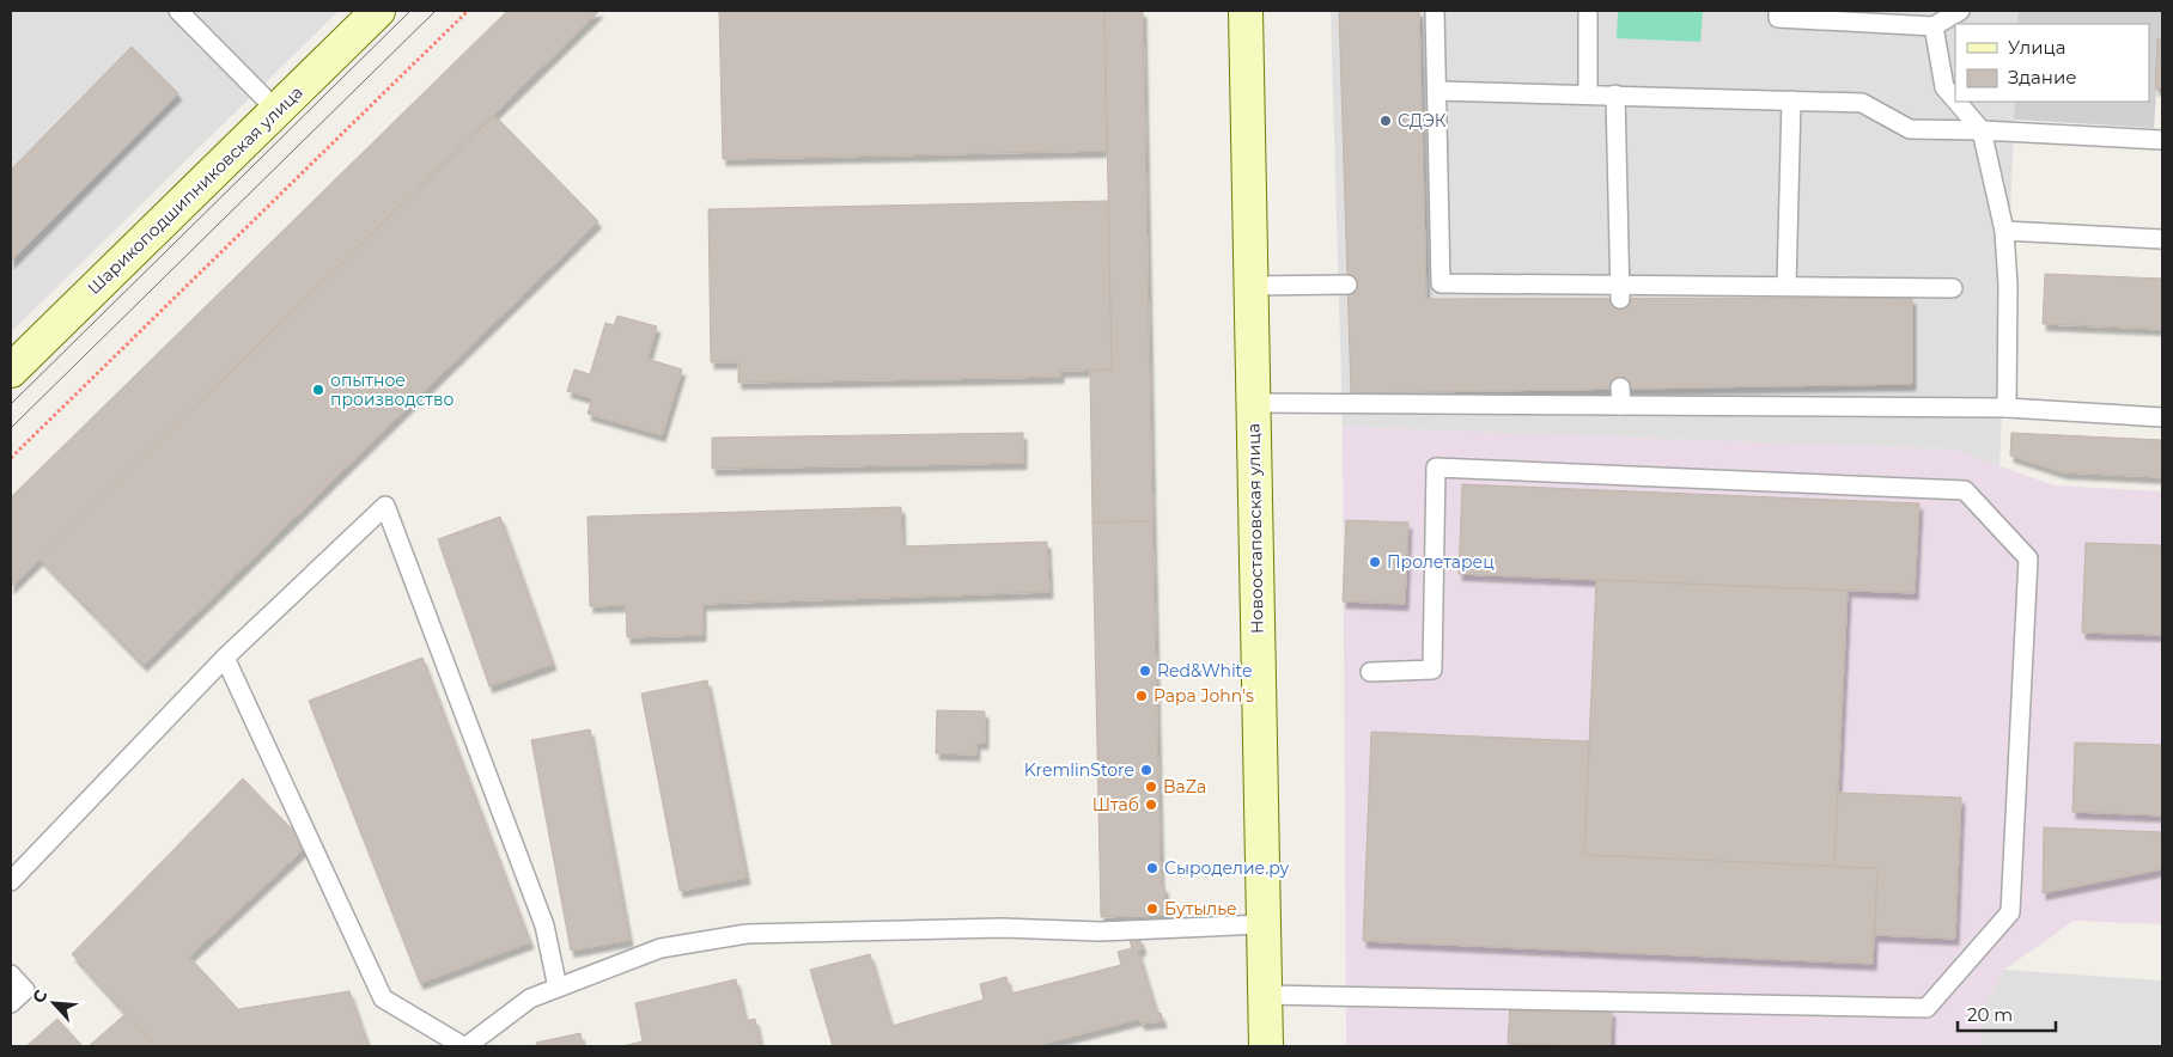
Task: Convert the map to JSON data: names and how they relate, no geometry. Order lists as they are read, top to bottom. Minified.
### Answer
{"streets":{"main road":["Шарикоподшипниковская улица","Новоостаповская улица"]},"places":["СДЭК","опытное производство","Пролетарец","Red&White","Papa John's","KremlinStore","BaZa","Штаб","Сыроделие.ру","Бутылье"],"legend":["Улица","Здание"],"scale_bar":"20 m","north":"top left"}
